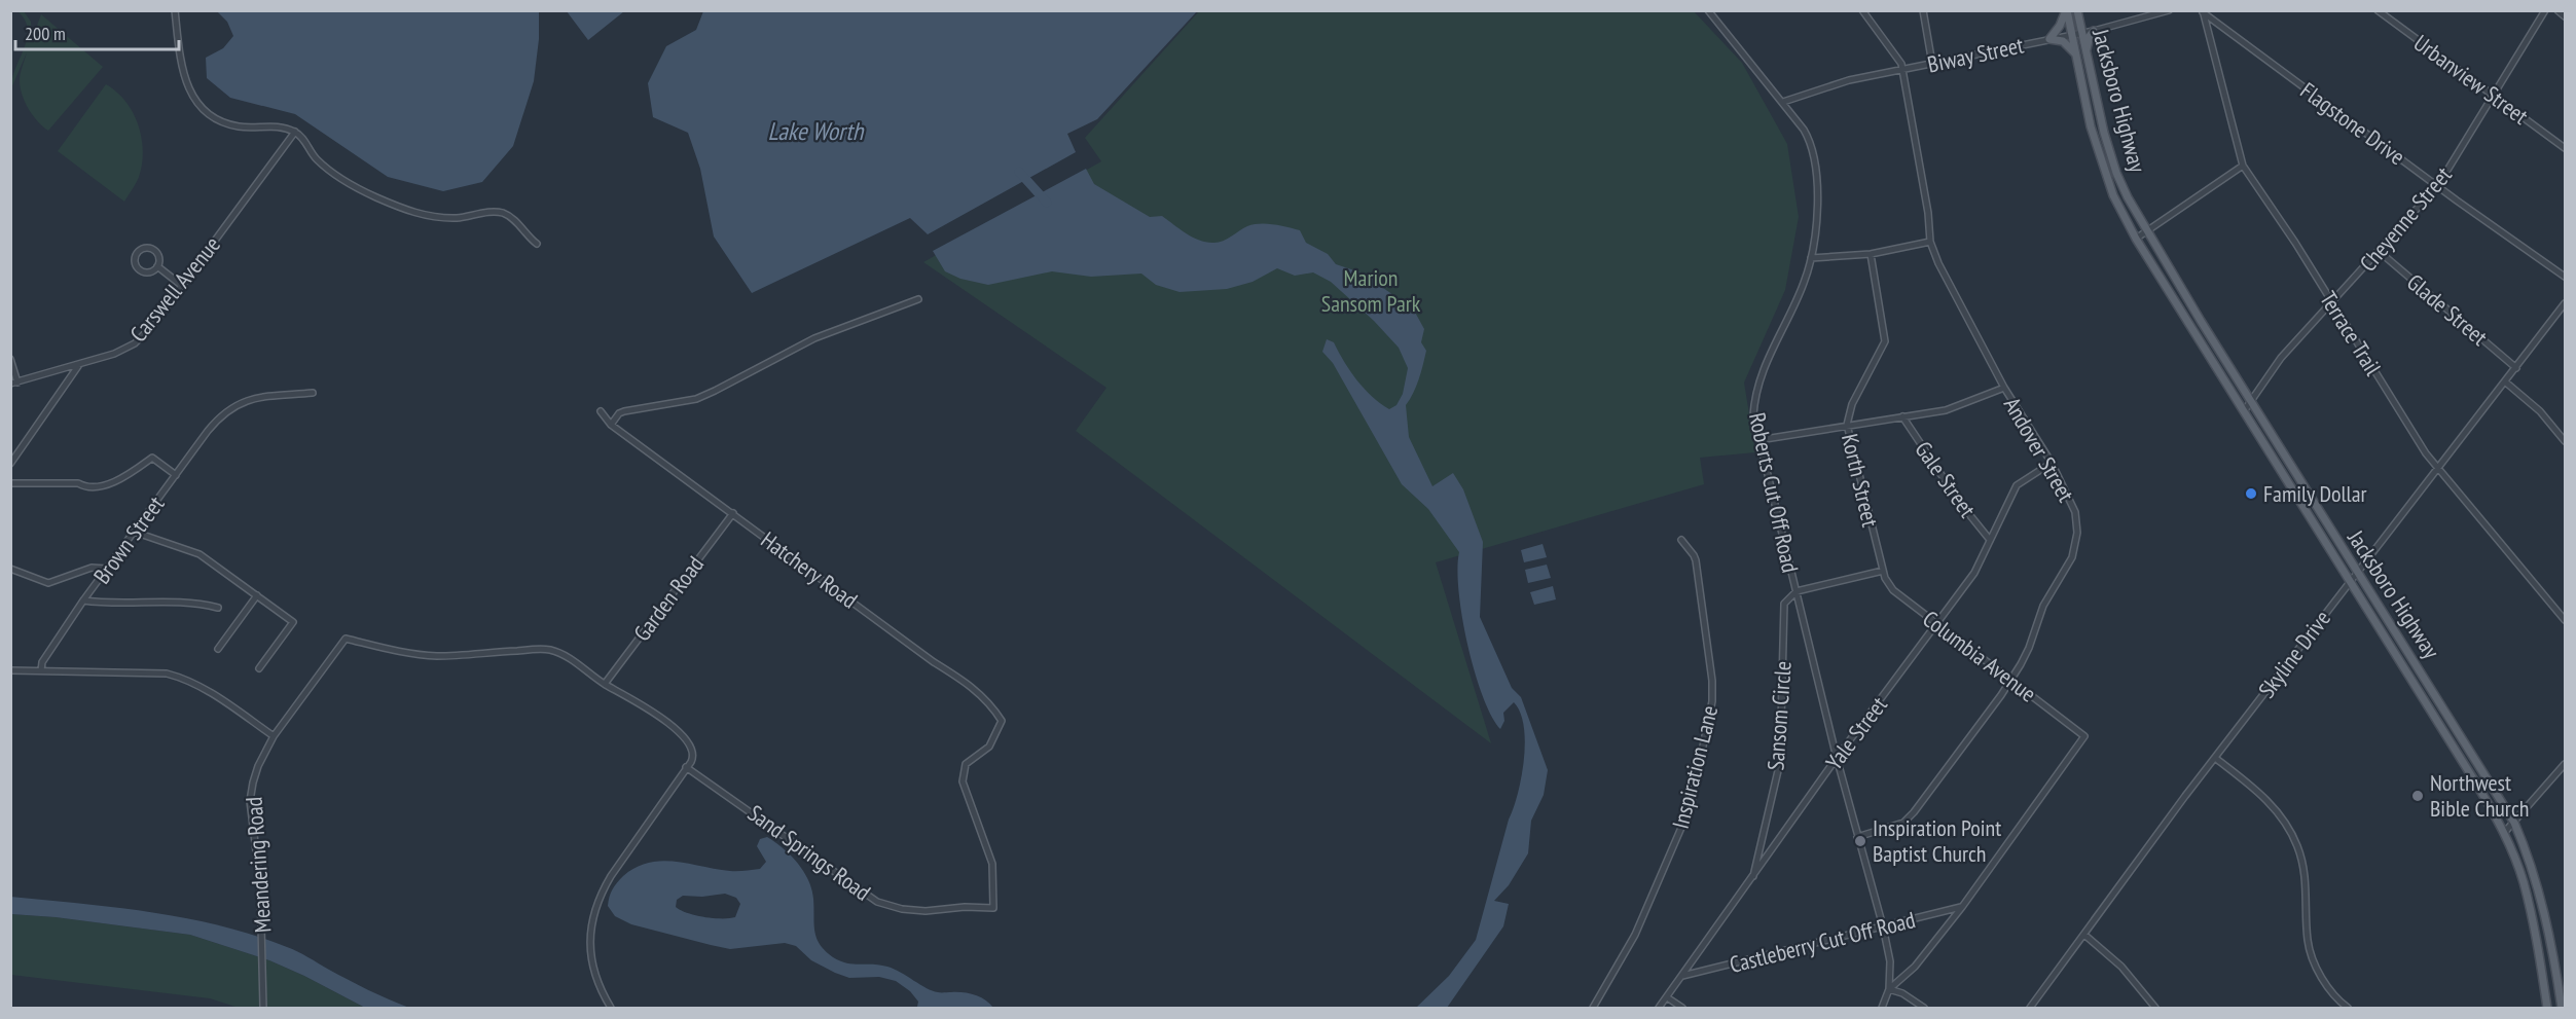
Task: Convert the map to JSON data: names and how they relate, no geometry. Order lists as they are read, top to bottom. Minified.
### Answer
{"streets":{"main road":["Jacksboro Highway"],"street":["Biway Street","Urbanview Street","Flagstone Drive","Cheyenne Street","Carswell Avenue","Glade Street","Terrace Trail","Andover Street","Gale Street","Korth Street","Roberts Cut Off Road","Brown Street","Hatchery Road","Garden Road","Skyline Drive","Columbia Avenue","Sansom Circle","Yale Street","Inspiration Lane","Sand Springs Road","Meandering Road","Castleberry Cut Off Road"]},"crossings":[["Biway Street","Jacksboro Highway"],["Biway Street","Andover Street"],["Biway Street","Roberts Cut Off Road"],["Urbanview Street","Cheyenne Street"],["Jacksboro Highway","Cheyenne Street"],["Jacksboro Highway","Skyline Drive"],["Flagstone Drive","Cheyenne Street"],["Flagstone Drive","Terrace Trail"],["Cheyenne Street","Glade Street"],["Cheyenne Street","Terrace Trail"],["Glade Street","Skyline Drive"],["Terrace Trail","Skyline Drive"],["Andover Street","Roberts Cut Off Road"],["Andover Street","Columbia Avenue"],["Andover Street","Yale Street"],["Gale Street","Yale Street"],["Korth Street","Columbia Avenue"],["Roberts Cut Off Road","Sansom Circle"],["Roberts Cut Off Road","Yale Street"],["Roberts Cut Off Road","Castleberry Cut Off Road"],["Hatchery Road","Garden Road"],["Hatchery Road","Sand Springs Road"],["Garden Road","Meandering Road"],["Columbia Avenue","Yale Street"],["Columbia Avenue","Castleberry Cut Off Road"],["Sansom Circle","Yale Street"],["Yale Street","Castleberry Cut Off Road"]],"water":["Lake Worth"],"parks":["Marion Sansom Park"],"places":["Family Dollar","Northwest Bible Church","Inspiration Point Baptist Church"],"scale_bar":"200 m"}
